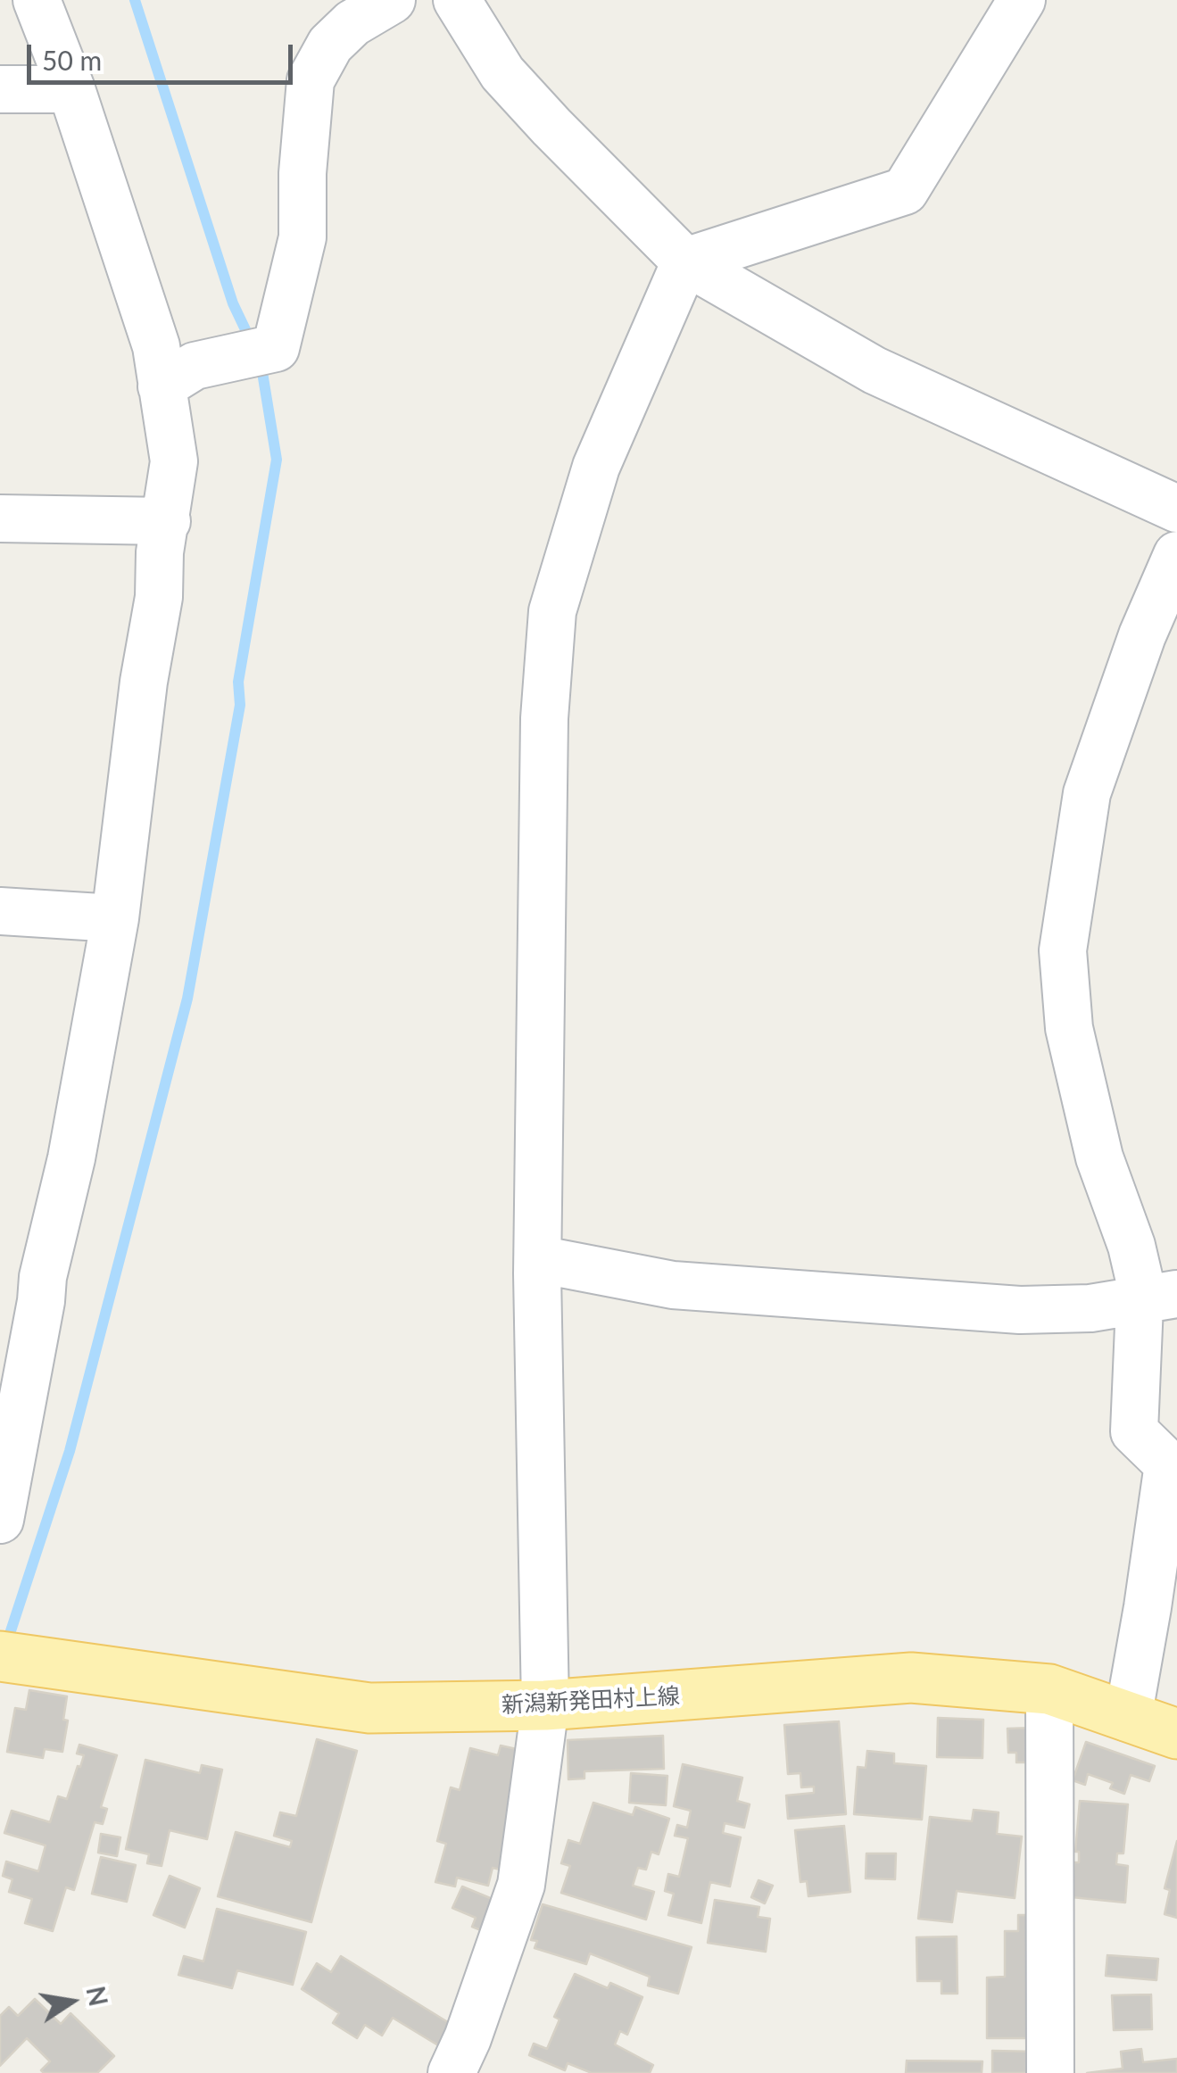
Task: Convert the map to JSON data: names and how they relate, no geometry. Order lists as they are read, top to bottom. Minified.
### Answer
{"streets":{"main road":["新潟新発田村上線"]},"scale_bar":"50 m","north":"right"}
